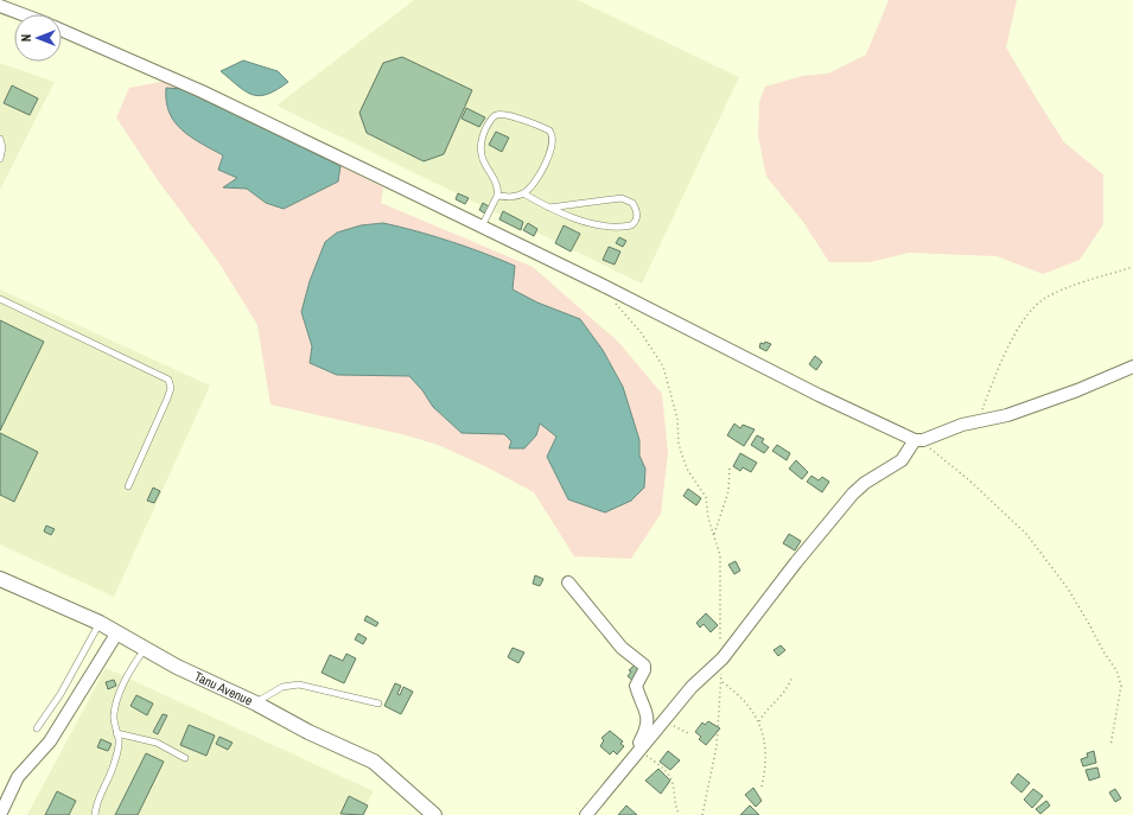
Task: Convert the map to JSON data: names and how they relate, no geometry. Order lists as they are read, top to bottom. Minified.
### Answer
{"streets":{"street":["Tanu Avenue"]},"north":"left"}
